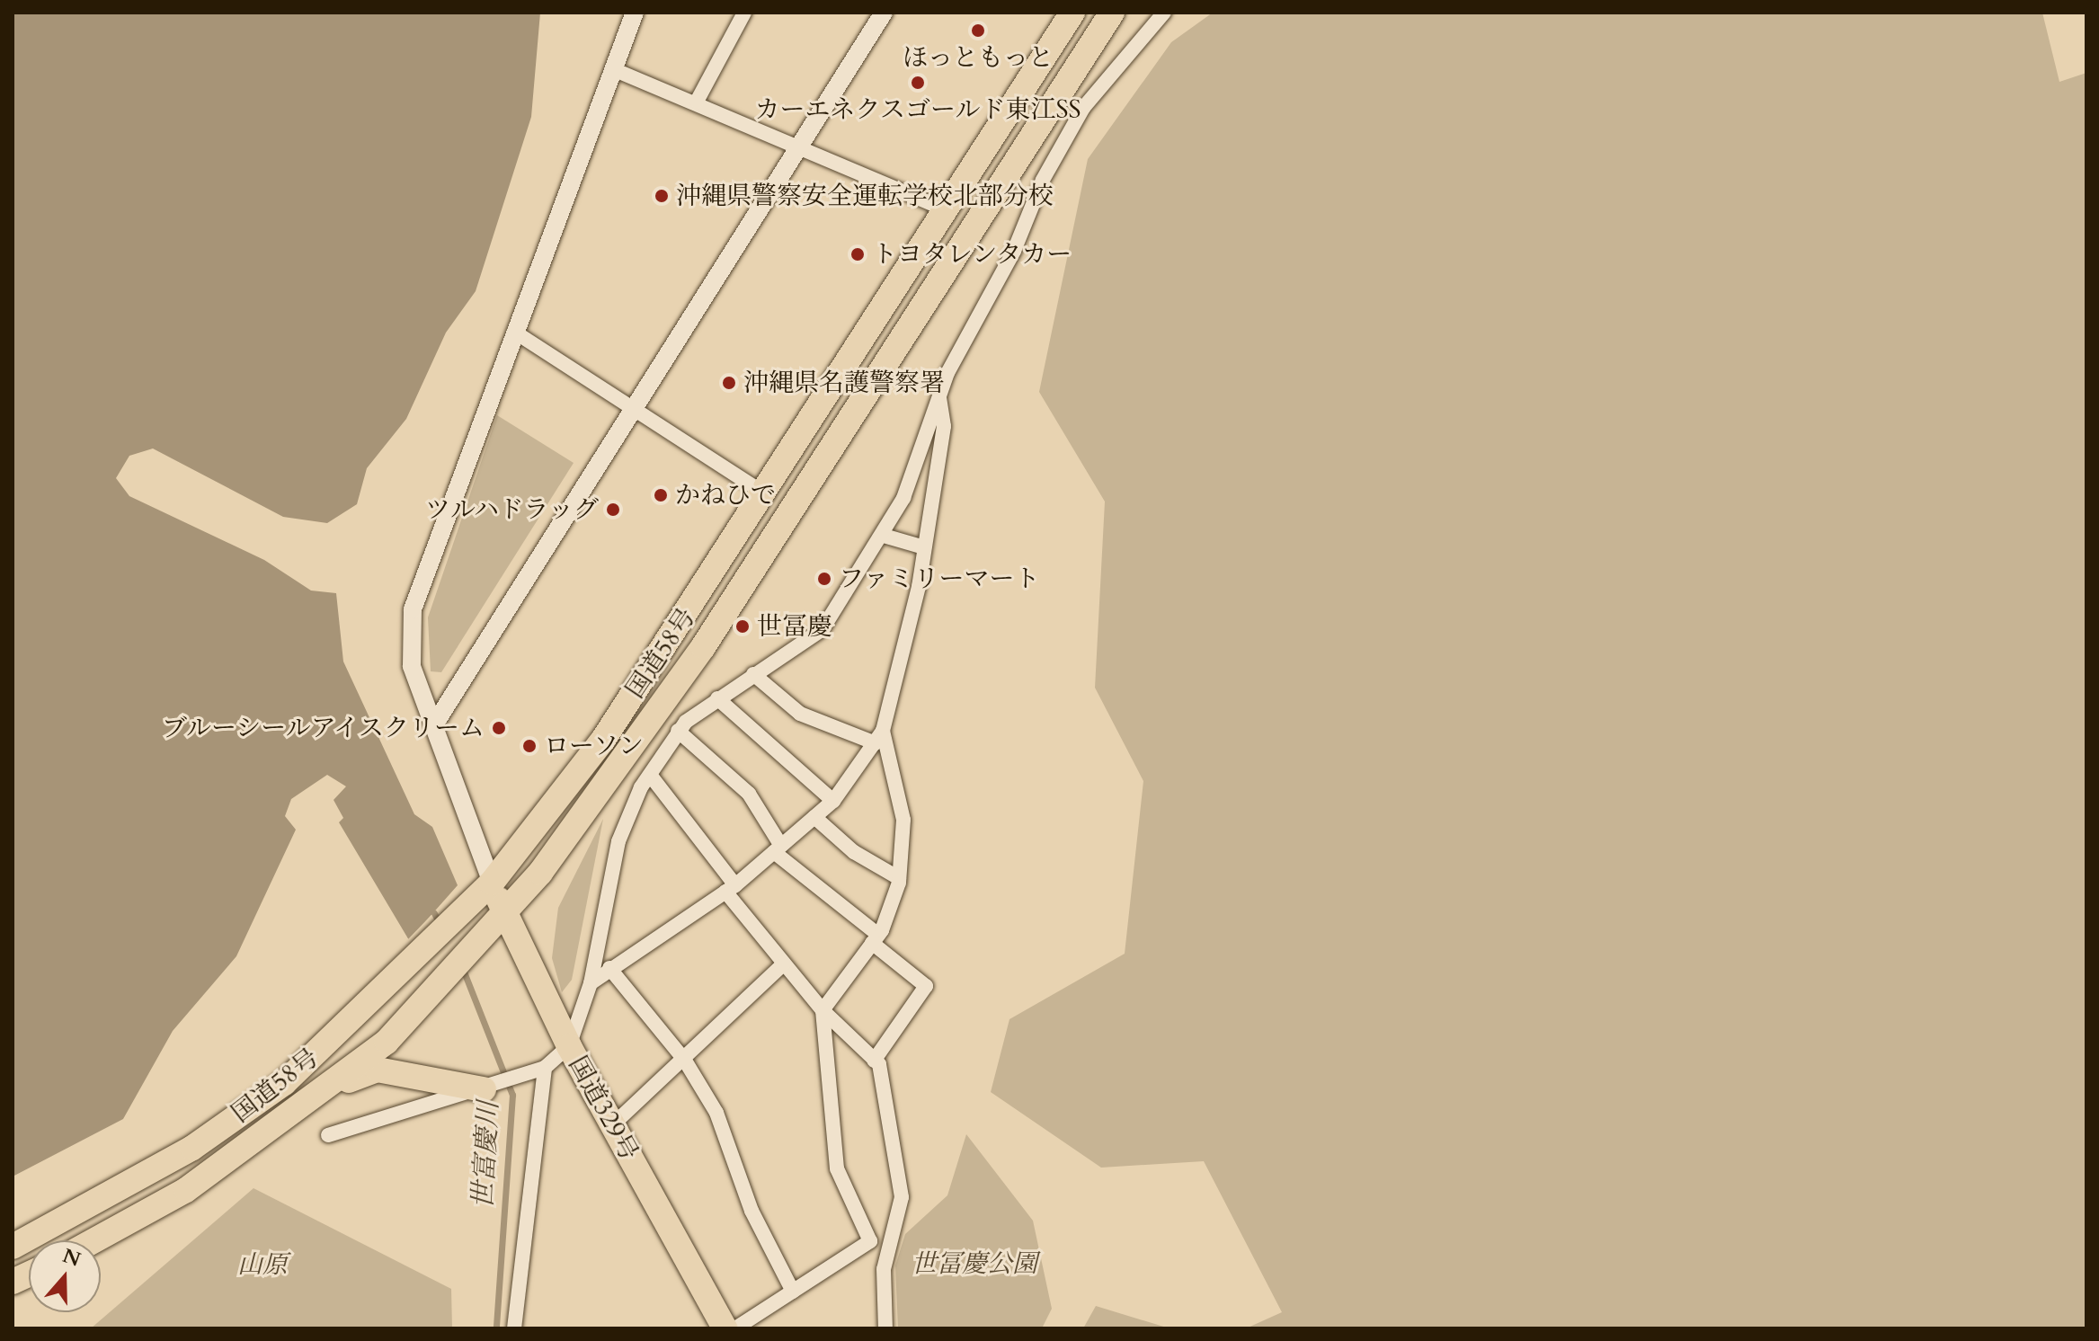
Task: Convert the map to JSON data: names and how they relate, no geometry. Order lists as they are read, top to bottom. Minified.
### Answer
{"streets":{"highway":["国道58号","国道329号"]},"crossings":[["国道58号","国道329号"]],"water":["世富慶川"],"parks":["世冨慶公園","山原"],"places":["ほっともっと","カーエネクスゴールド東江SS","沖縄県警察安全運転学校北部分校","トヨタレンタカー","沖縄県名護警察署","かねひで","ツルハドラッグ","ファミリーマート","世冨慶","ブルーシールアイスクリーム","ローソン"],"north":"top"}
